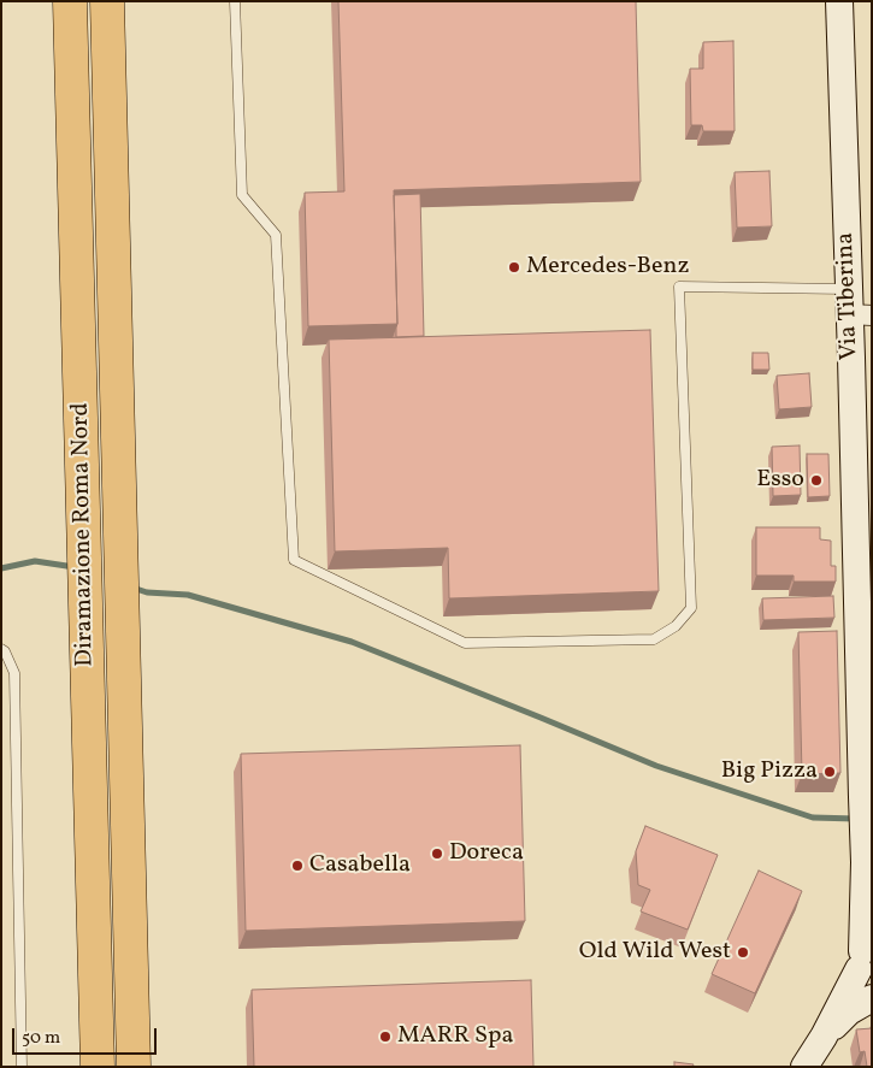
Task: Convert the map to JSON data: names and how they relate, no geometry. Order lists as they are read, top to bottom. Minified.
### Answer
{"streets":{"highway":["Diramazione Roma Nord"],"main road":["Via Tiberina"]},"places":["Mercedes-Benz","Esso","Big Pizza","Doreca","Casabella","Old Wild West","MARR Spa"],"scale_bar":"50 m"}
